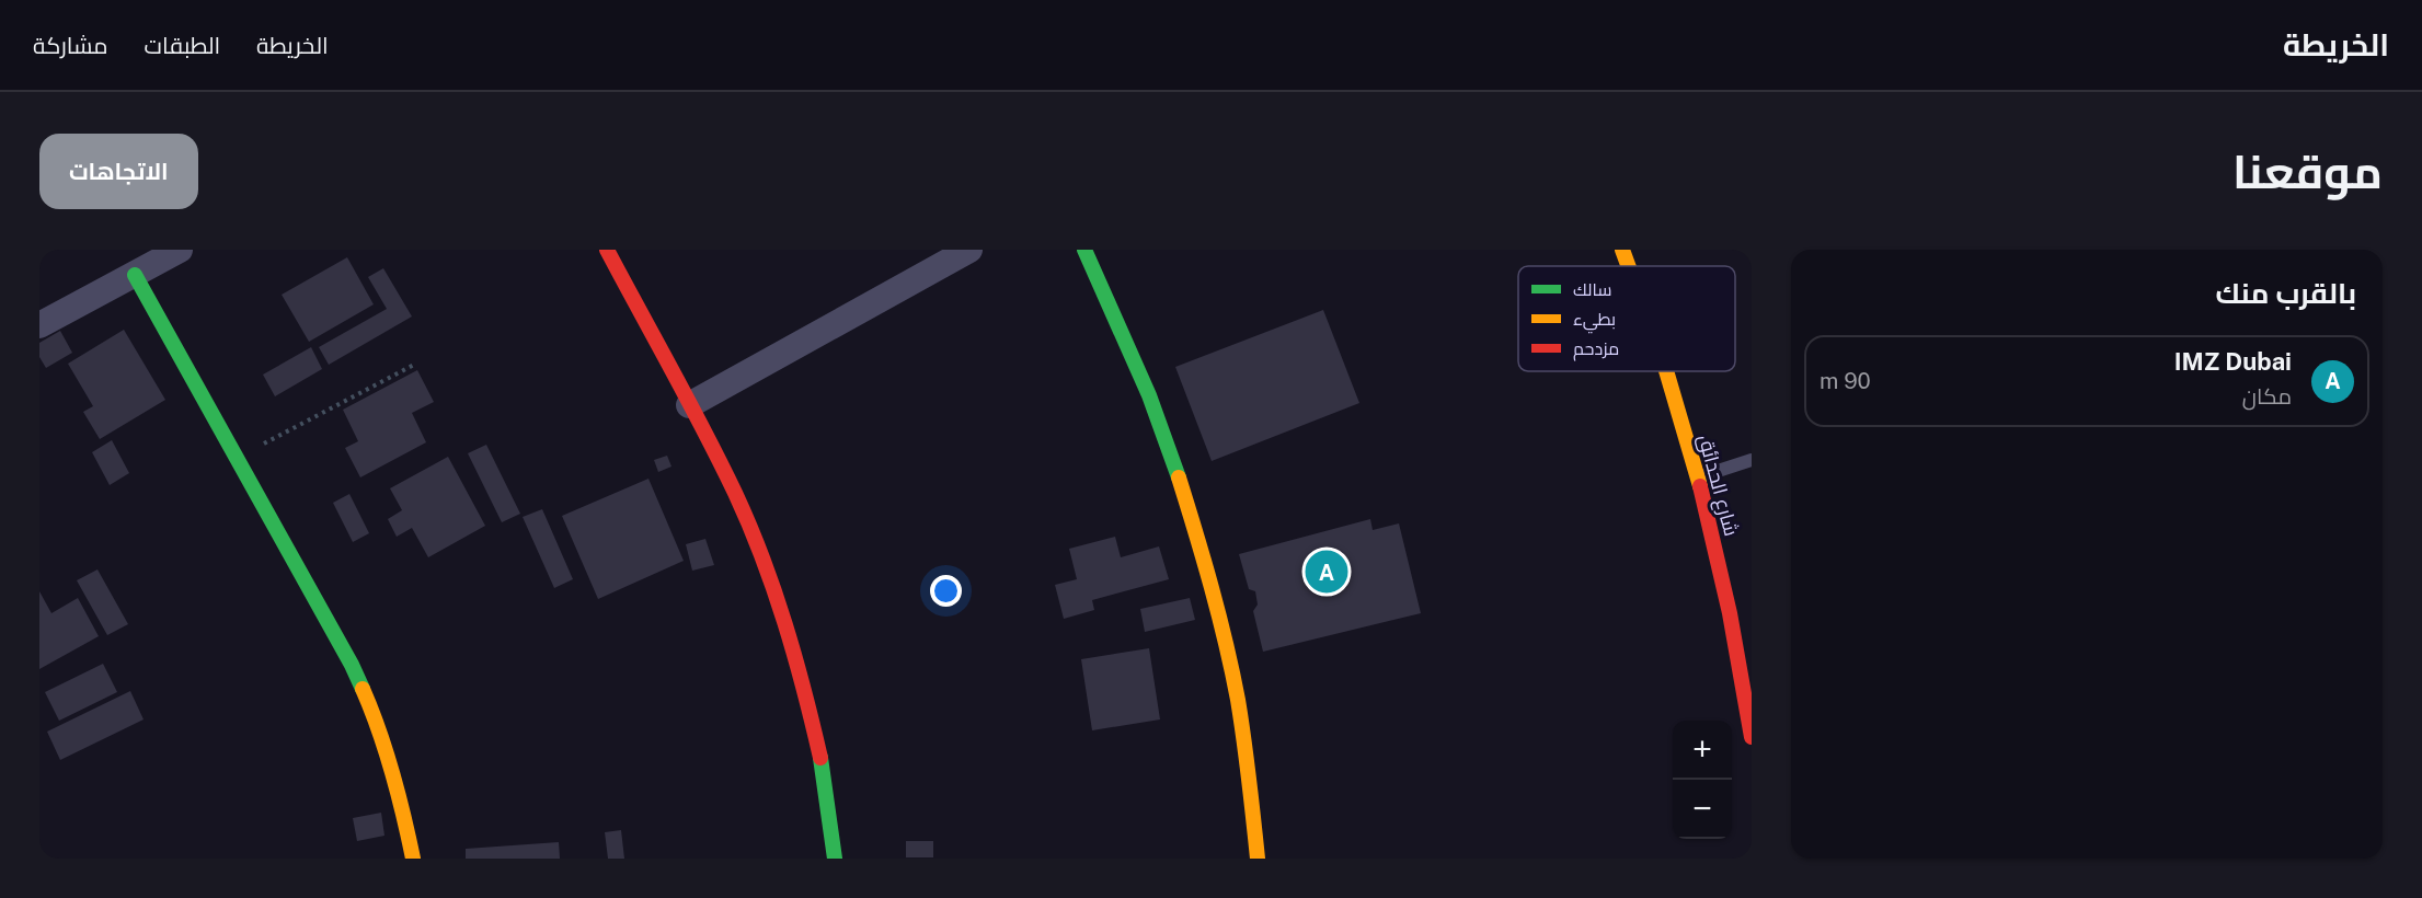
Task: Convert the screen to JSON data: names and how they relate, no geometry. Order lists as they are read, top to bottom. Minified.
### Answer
{"streets":{"street":["شارع الحدائق"]},"legend":["سالك","بطيء","مزدحم"],"page":{"header":"الخريطة","nav":["الخريطة","الطبقات","مشاركة"],"title":"موقعنا","buttons":"الاتجاهات","heading":"بالقرب منك","list":[{"mark":"A","name":"IMZ Dubai","note":"مكان","value":"90 m"}],"pins":"A","map_buttons":["+","−"]}}
